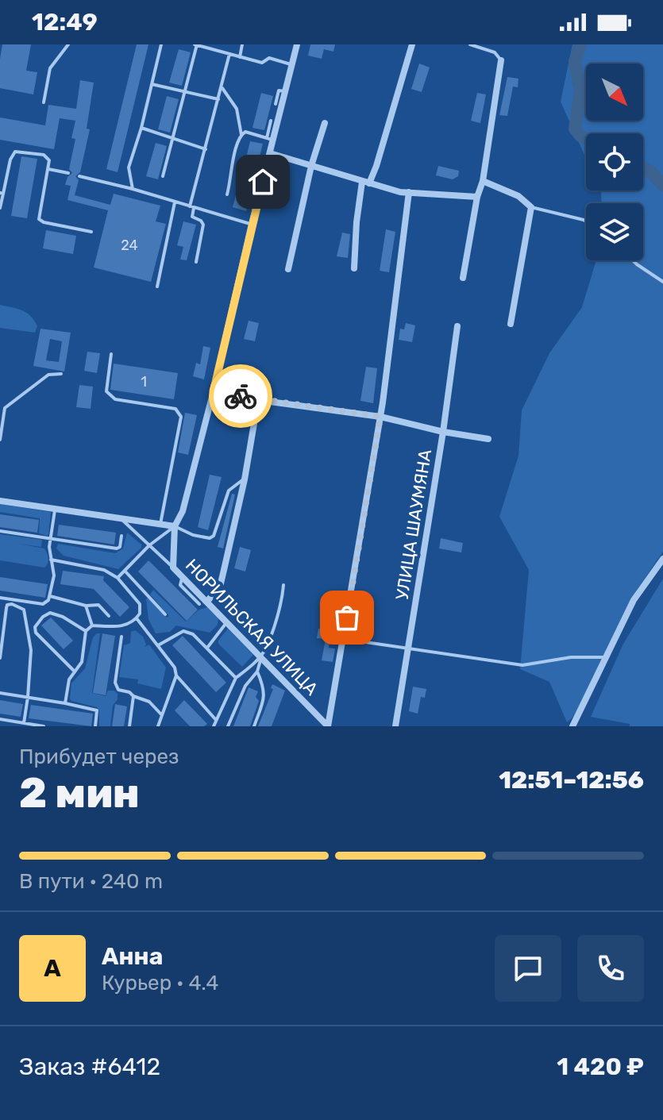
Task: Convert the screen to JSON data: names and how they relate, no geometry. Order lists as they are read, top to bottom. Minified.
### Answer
{"streets":{"street":["УЛИЦА ШАУМЯНА","НОРИЛЬСКАЯ УЛИЦА"]},"house_numbers":["24","1"],"north":"bottom right","page":{"status":"12:49","heading":["2 мин","Прибудет через","12:51–12:56"],"panel":["Анна","Курьер · 4.4","Заказ #6412","1 420 ₽"],"bar":"В пути · 240 m","round":"А"}}
